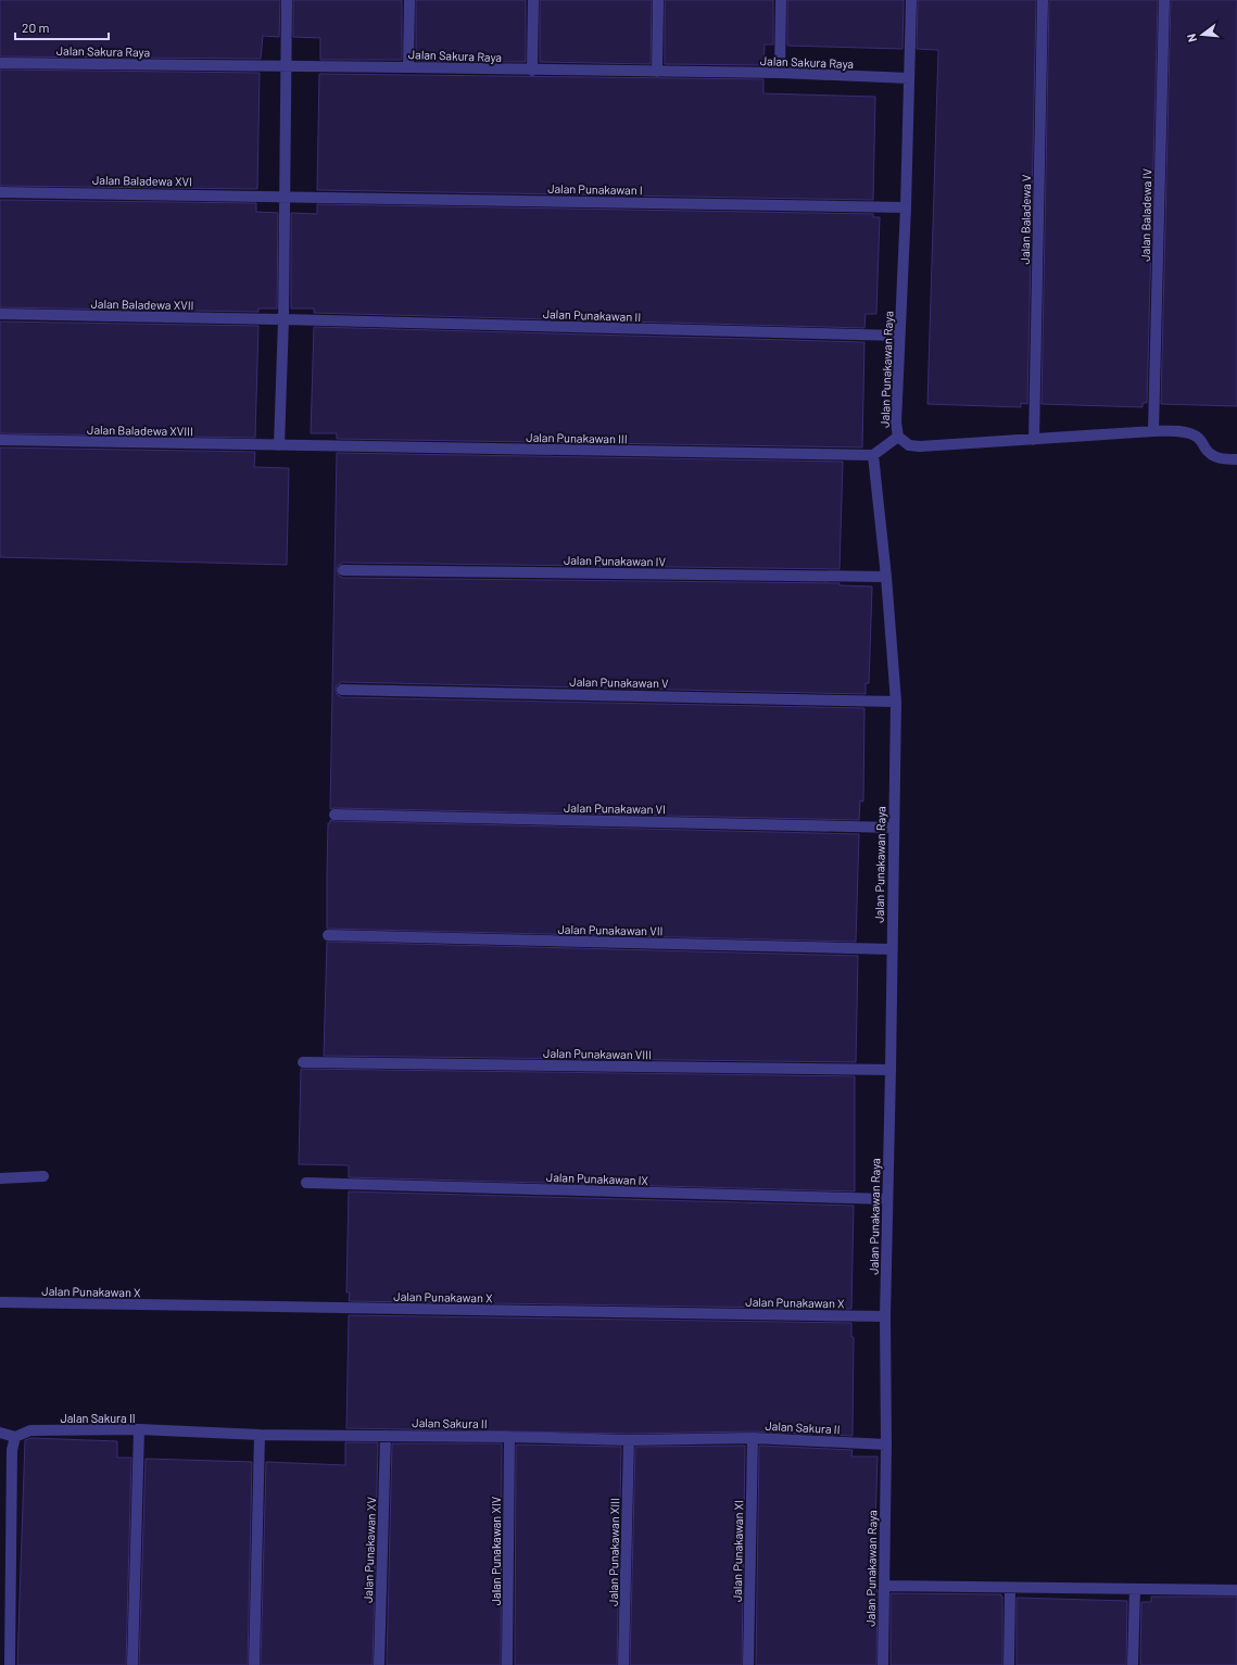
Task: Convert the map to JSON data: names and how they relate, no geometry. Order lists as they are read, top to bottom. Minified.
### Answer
{"streets":{"street":["Jalan Sakura Raya","Jalan Baladewa XVI","Jalan Punakawan I","Jalan Baladewa IV","Jalan Baladewa V","Jalan Baladewa XVII","Jalan Punakawan II","Jalan Punakawan Raya","Jalan Baladewa XVIII","Jalan Punakawan III","Jalan Punakawan IV","Jalan Punakawan V","Jalan Punakawan VI","Jalan Punakawan VII","Jalan Punakawan VIII","Jalan Punakawan IX","Jalan Punakawan X","Jalan Sakura II","Jalan Punakawan XV","Jalan Punakawan XIV","Jalan Punakawan XI","Jalan Punakawan XIII"]},"crossings":[["Jalan Sakura Raya","Jalan Punakawan Raya"],["Jalan Baladewa XVI","Jalan Punakawan I"],["Jalan Punakawan I","Jalan Punakawan Raya"],["Jalan Baladewa XVII","Jalan Punakawan II"],["Jalan Punakawan II","Jalan Punakawan Raya"],["Jalan Punakawan Raya","Jalan Punakawan III"],["Jalan Punakawan Raya","Jalan Punakawan IV"],["Jalan Punakawan Raya","Jalan Punakawan V"],["Jalan Punakawan Raya","Jalan Punakawan VI"],["Jalan Punakawan Raya","Jalan Punakawan VII"],["Jalan Punakawan Raya","Jalan Punakawan VIII"],["Jalan Punakawan Raya","Jalan Punakawan IX"],["Jalan Punakawan Raya","Jalan Punakawan X"],["Jalan Punakawan Raya","Jalan Sakura II"],["Jalan Baladewa XVIII","Jalan Punakawan III"],["Jalan Sakura II","Jalan Punakawan XV"],["Jalan Sakura II","Jalan Punakawan XIV"],["Jalan Sakura II","Jalan Punakawan XI"],["Jalan Sakura II","Jalan Punakawan XIII"]],"scale_bar":"20 m","north":"left"}
